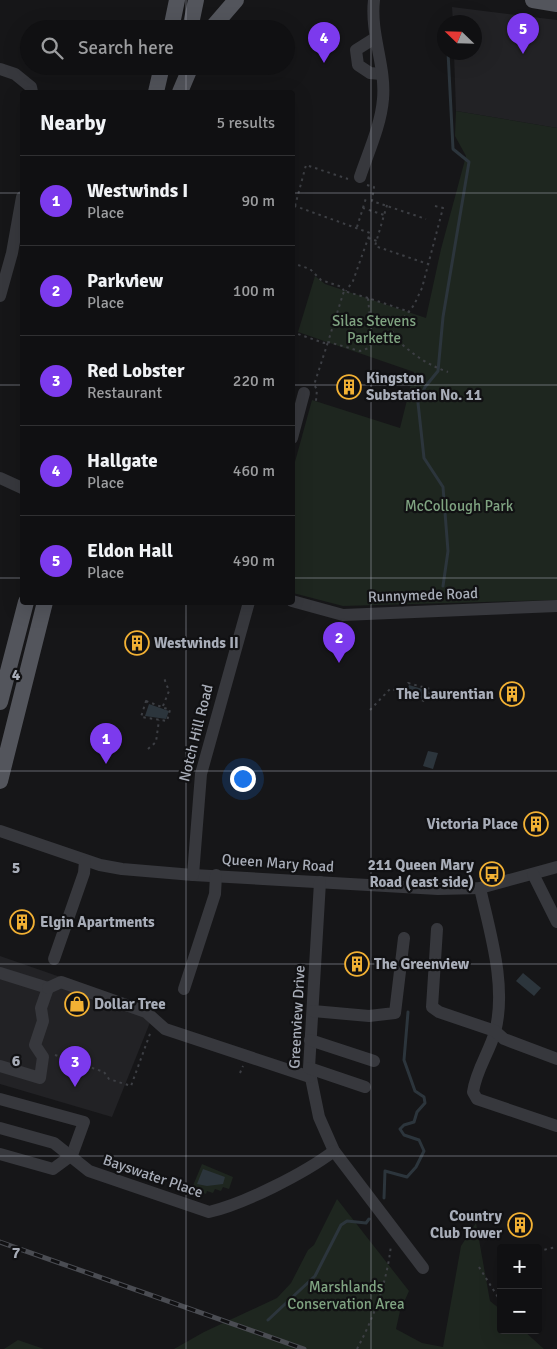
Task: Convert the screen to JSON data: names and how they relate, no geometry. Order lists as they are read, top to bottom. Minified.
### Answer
{"streets":{"street":["Runnymede Road","Notch Hill Road","Queen Mary Road","Greenview Drive","Bayswater Place"]},"crossings":[["Notch Hill Road","Queen Mary Road"],["Queen Mary Road","Greenview Drive"],["Greenview Drive","Bayswater Place"]],"parks":["Silas Stevens Parkette","McCollough Park","Marshlands Conservation Area"],"places":{"building":["Kingston Substation No. 11","Westwinds II","The Laurentian","Victoria Place","Elgin Apartments","The Greenview","Country Club Tower"],"bus stop":["211 Queen Mary Road (east side)"],"shop":["Dollar Tree"]},"north":"top left","page":{"pins":["5","4","2","1","3"],"search":"Search here","heading":["Nearby","5 results"],"list":[{"mark":"1","name":"Westwinds I","note":"Place","value":"90 m"},{"mark":"2","name":"Parkview","note":"Place","value":"100 m"},{"mark":"3","name":"Red Lobster","note":"Restaurant","value":"220 m"},{"mark":"4","name":"Hallgate","note":"Place","value":"460 m"},{"mark":"5","name":"Eldon Hall","note":"Place","value":"490 m"}],"map_buttons":["+","−"]},"grid":{"rows":["4","5","6","7"]}}
